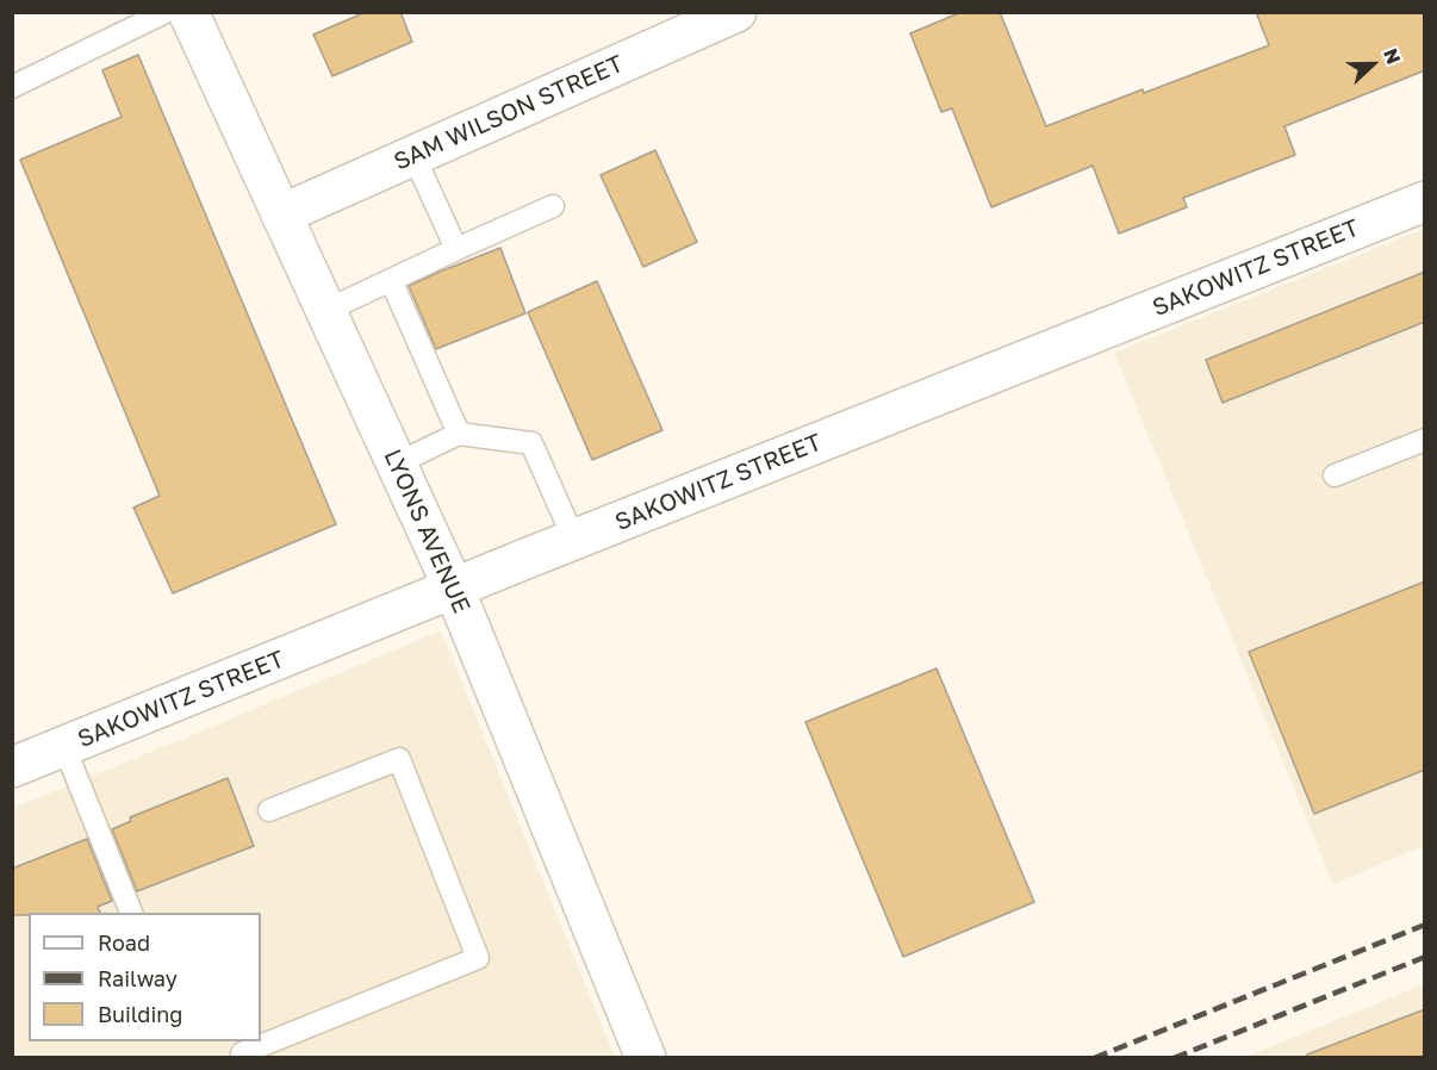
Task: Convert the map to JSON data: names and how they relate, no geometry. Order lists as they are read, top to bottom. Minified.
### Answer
{"streets":{"street":["SAM WILSON STREET","SAKOWITZ STREET","LYONS AVENUE"]},"crossings":[["SAM WILSON STREET","LYONS AVENUE"],["SAKOWITZ STREET","LYONS AVENUE"]],"legend":["Road","Railway","Building"],"north":"right"}
